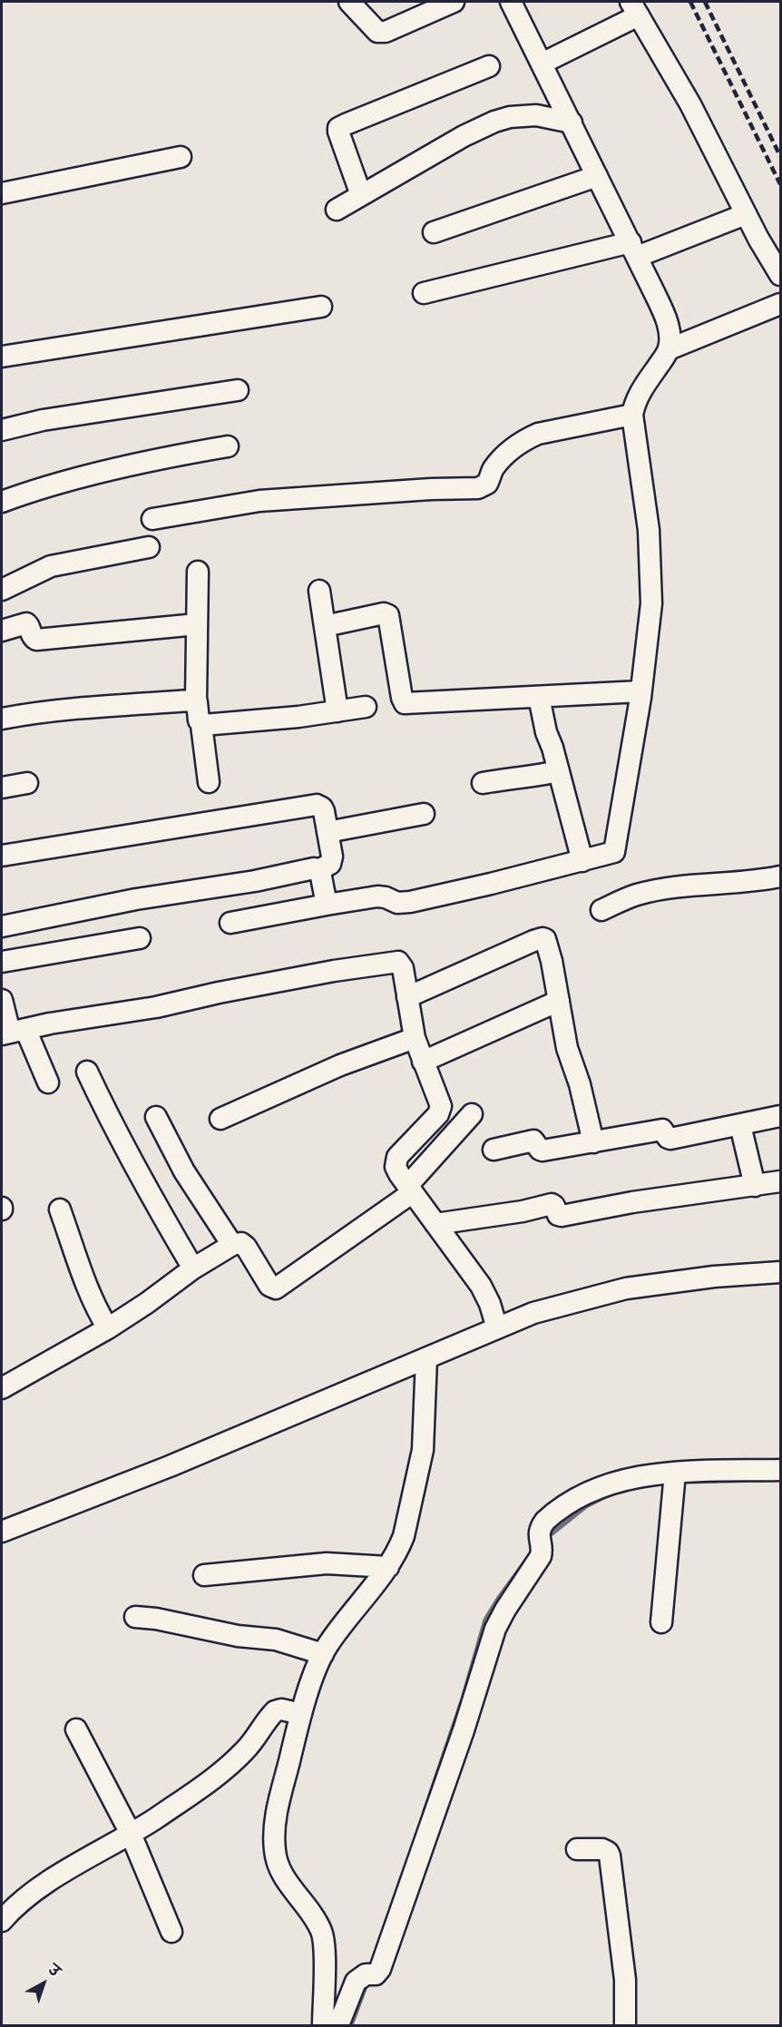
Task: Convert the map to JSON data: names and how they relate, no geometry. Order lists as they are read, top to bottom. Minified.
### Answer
{"north":"top right"}
